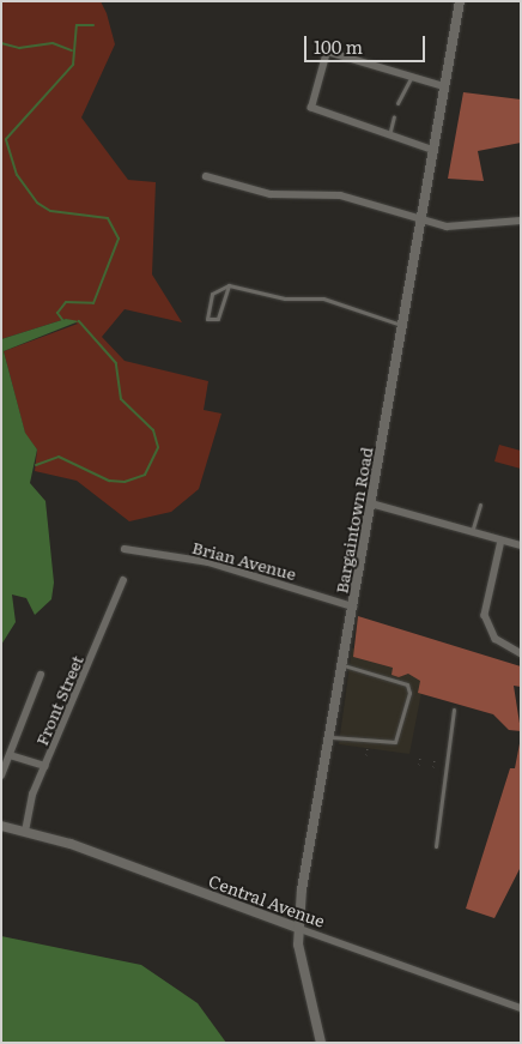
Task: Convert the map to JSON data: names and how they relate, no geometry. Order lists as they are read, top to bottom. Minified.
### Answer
{"streets":{"main road":["Bargaintown Road","Central Avenue"],"street":["Brian Avenue","Front Street"]},"crossings":[["Bargaintown Road","Brian Avenue"],["Bargaintown Road","Central Avenue"],["Front Street","Central Avenue"]],"scale_bar":"100 m"}
